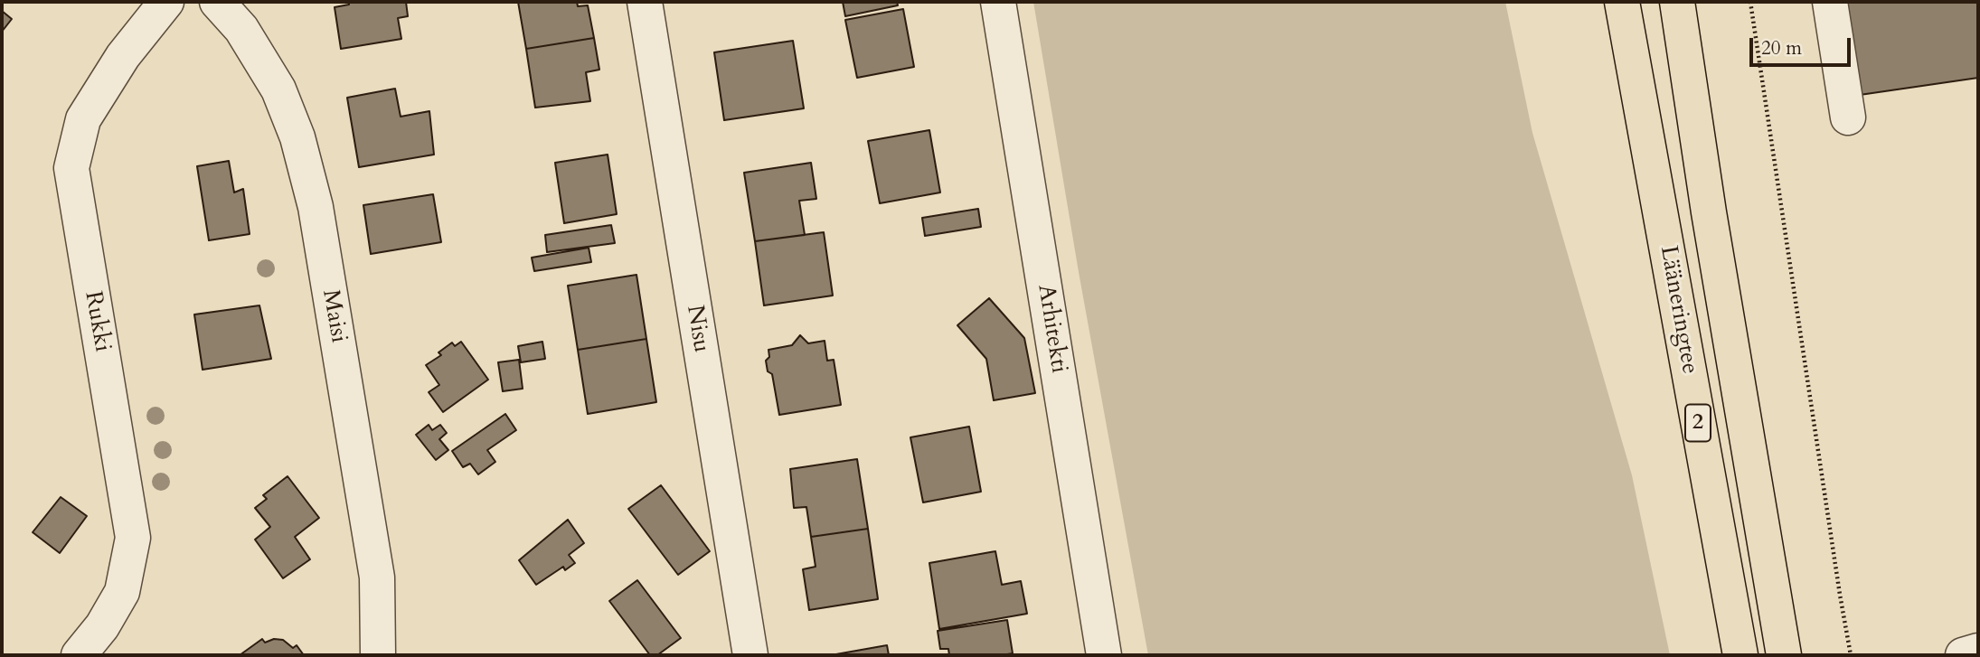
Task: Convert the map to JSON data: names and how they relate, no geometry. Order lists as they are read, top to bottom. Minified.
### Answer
{"streets":{"highway":["Lääneringtee","2"],"street":["Maisi","Rukki","Nisu","Arhitekti"]},"scale_bar":"20 m"}
